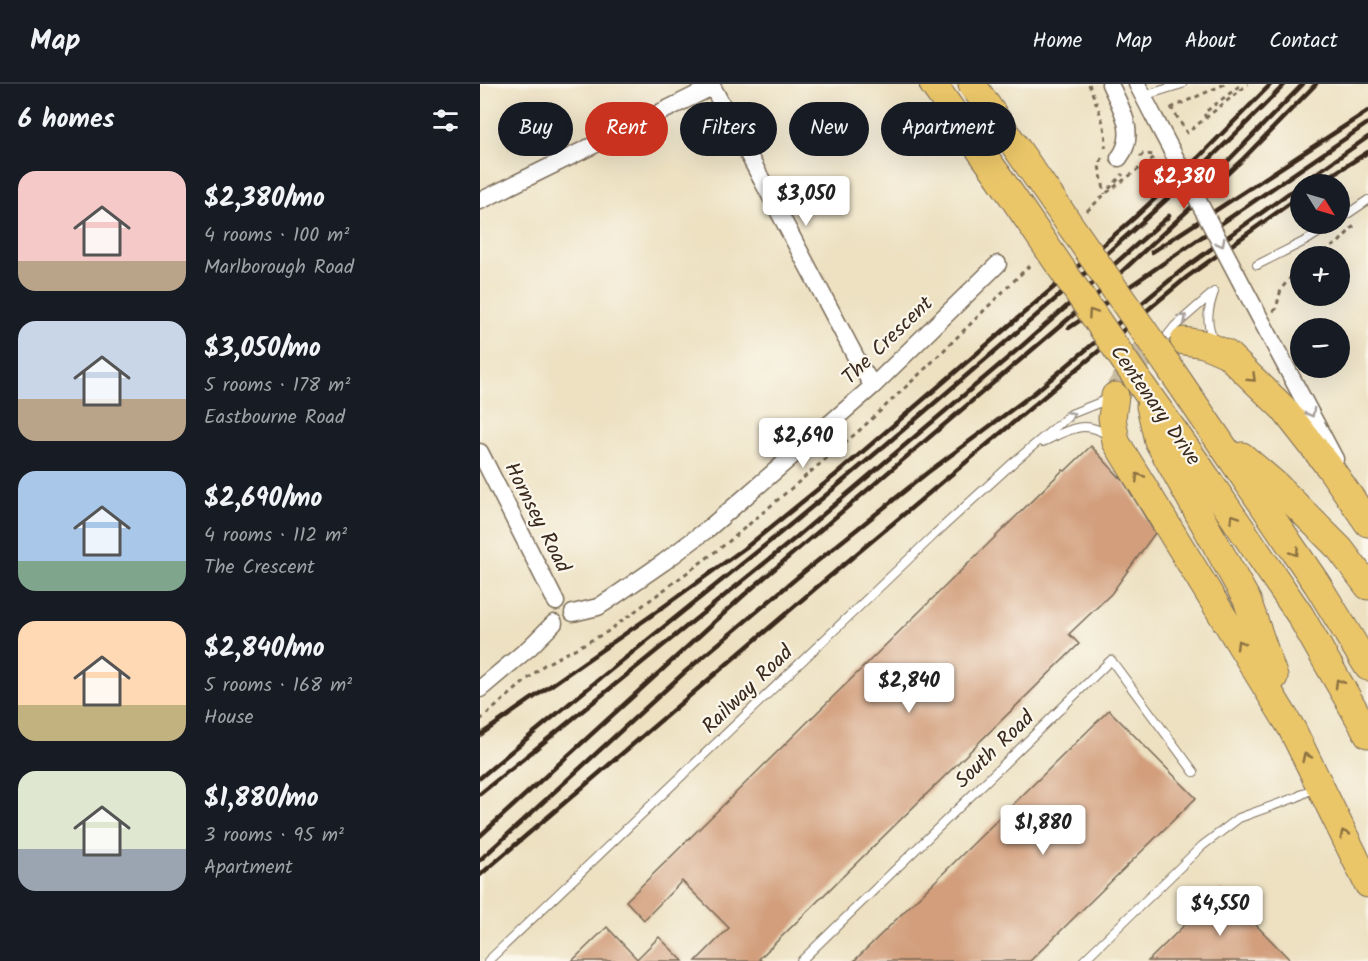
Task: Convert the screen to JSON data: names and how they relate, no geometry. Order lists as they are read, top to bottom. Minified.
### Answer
{"streets":{"highway":["Centenary Drive"],"street":["The Crescent","Hornsey Road"],"lane":["Railway Road","South Road"]},"crossings":[["The Crescent","Hornsey Road"]],"north":"bottom right","page":{"header":"Map","nav":["Home","Map","About","Contact"],"heading":"6 homes","chip":["Buy","Rent","Filters","New","Apartment"],"list":[{"name":"$2,380/mo","note":"4 rooms · 100 m² · Marlborough Road"},{"name":"$3,050/mo","note":"5 rooms · 178 m² · Eastbourne Road"},{"name":"$2,690/mo","note":"4 rooms · 112 m² · The Crescent"},{"name":"$2,840/mo","note":"5 rooms · 168 m² · House"},{"name":"$1,880/mo","note":"3 rooms · 95 m² · Apartment"}],"price":["$2,380","$3,050","$2,690","$2,840","$1,880","$4,550"],"map_buttons":["+","−"]}}
